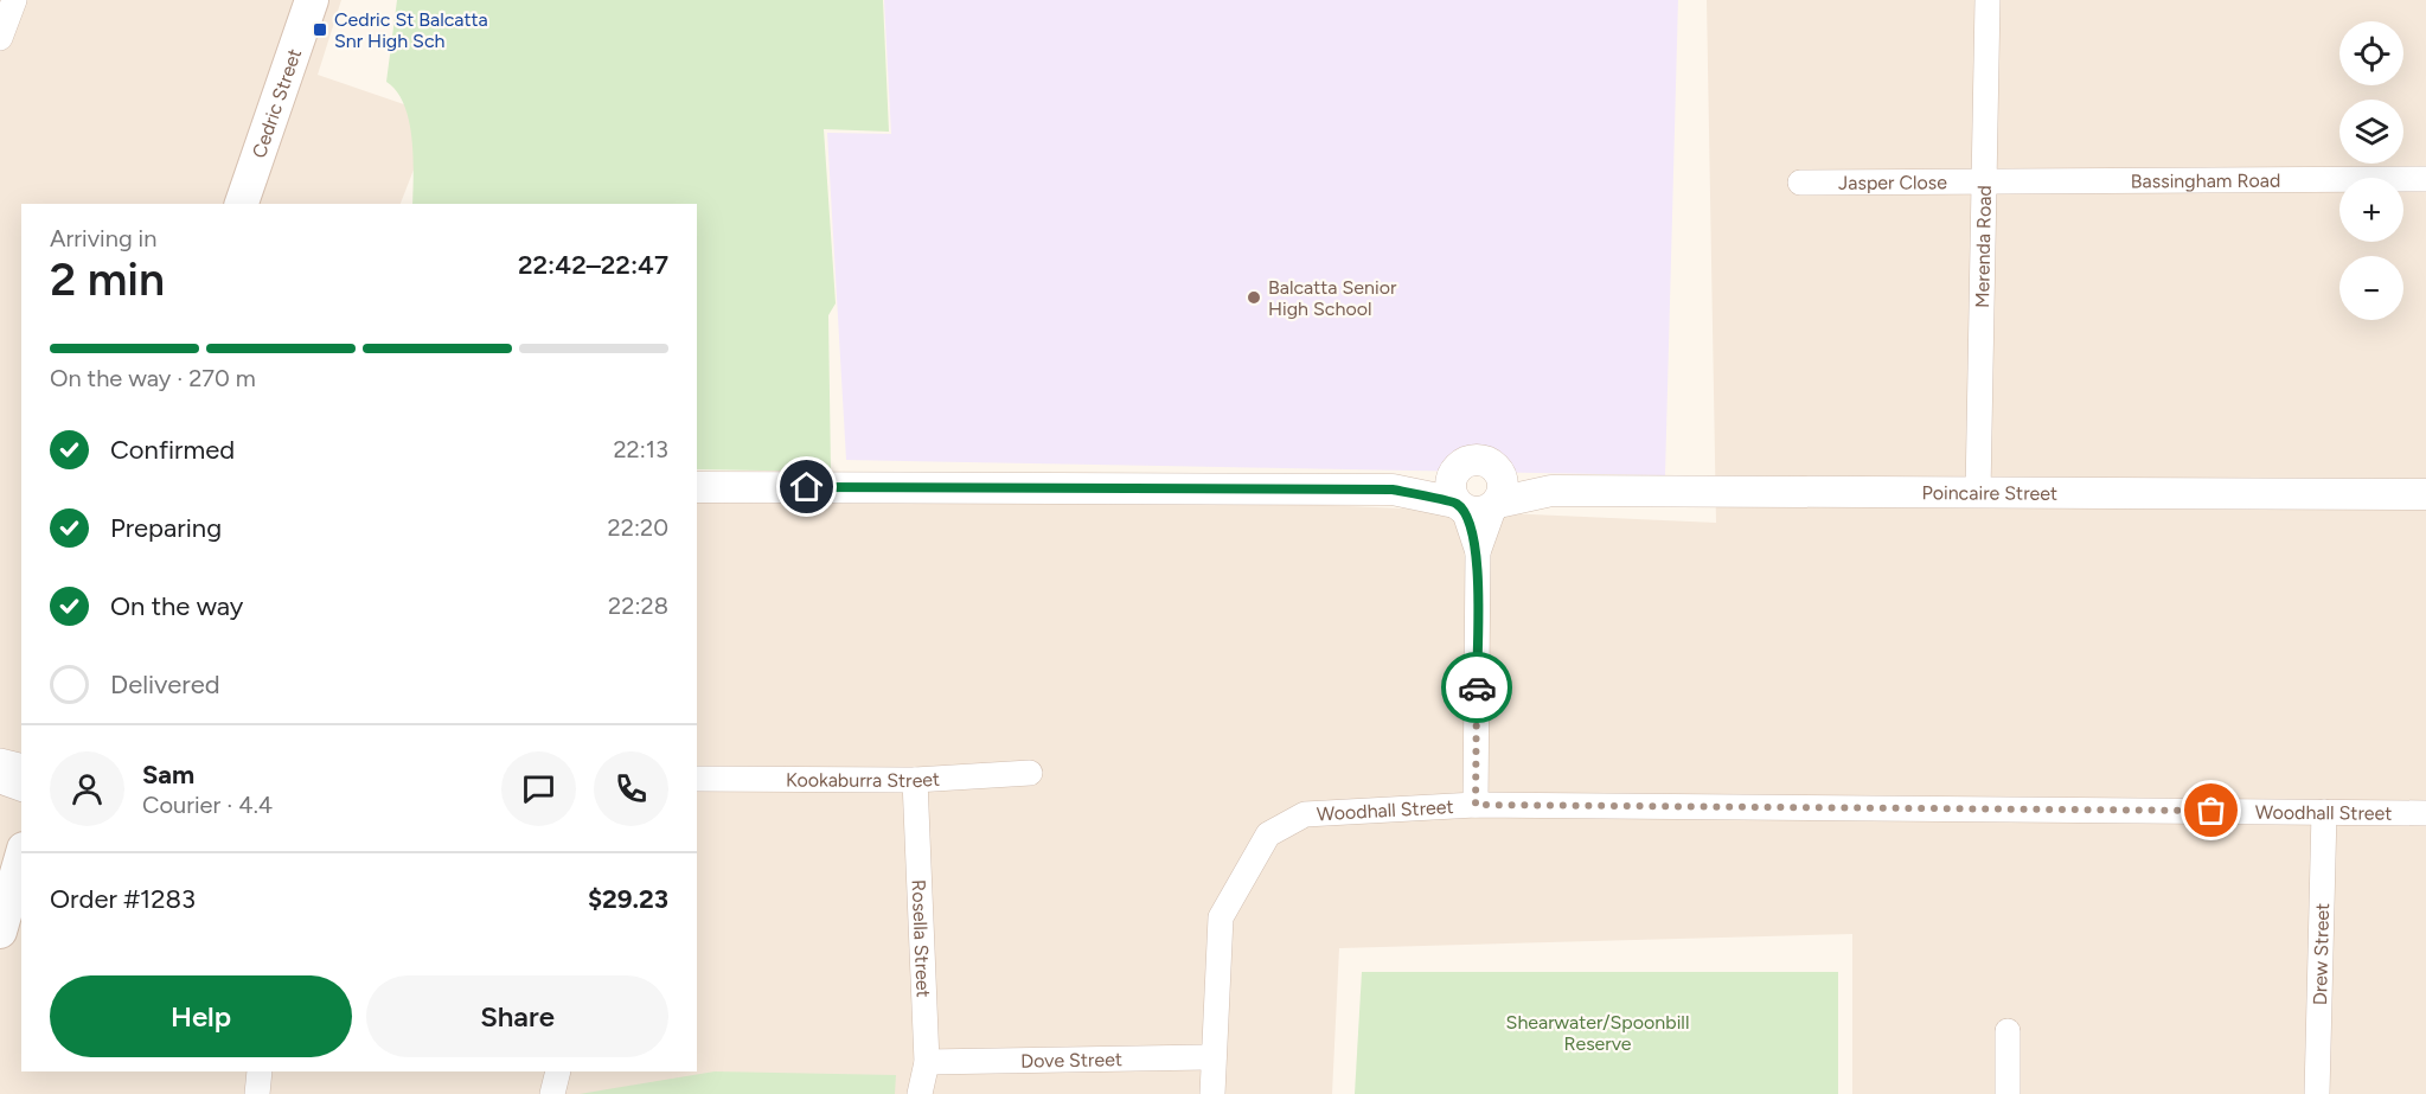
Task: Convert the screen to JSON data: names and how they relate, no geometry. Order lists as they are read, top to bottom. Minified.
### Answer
{"streets":{"main road":["Cedric Street"],"street":["Bassingham Road","Jasper Close","Merenda Road","Poincaire Street","Kookaburra Street","Woodhall Street","Rosella Street","Drew Street","Dove Street"]},"crossings":[["Bassingham Road","Jasper Close"],["Bassingham Road","Merenda Road"],["Jasper Close","Merenda Road"],["Merenda Road","Poincaire Street"],["Kookaburra Street","Rosella Street"],["Woodhall Street","Drew Street"],["Woodhall Street","Dove Street"],["Rosella Street","Dove Street"]],"parks":["Shearwater/Spoonbill Reserve"],"places":{"transit":["Cedric St Balcatta Snr High Sch"],"other":["Balcatta Senior High School"]},"page":{"map_buttons":["+","−"],"heading":["2 min","Arriving in","22:42–22:47"],"panel":["Sam","Courier · 4.4","Order #1283","$29.23"],"bar":"On the way · 270 m","list":[["Confirmed","22:13"],["Preparing","22:20"],["On the way","22:28"],"Delivered"],"buttons":["Help","Share"]}}
